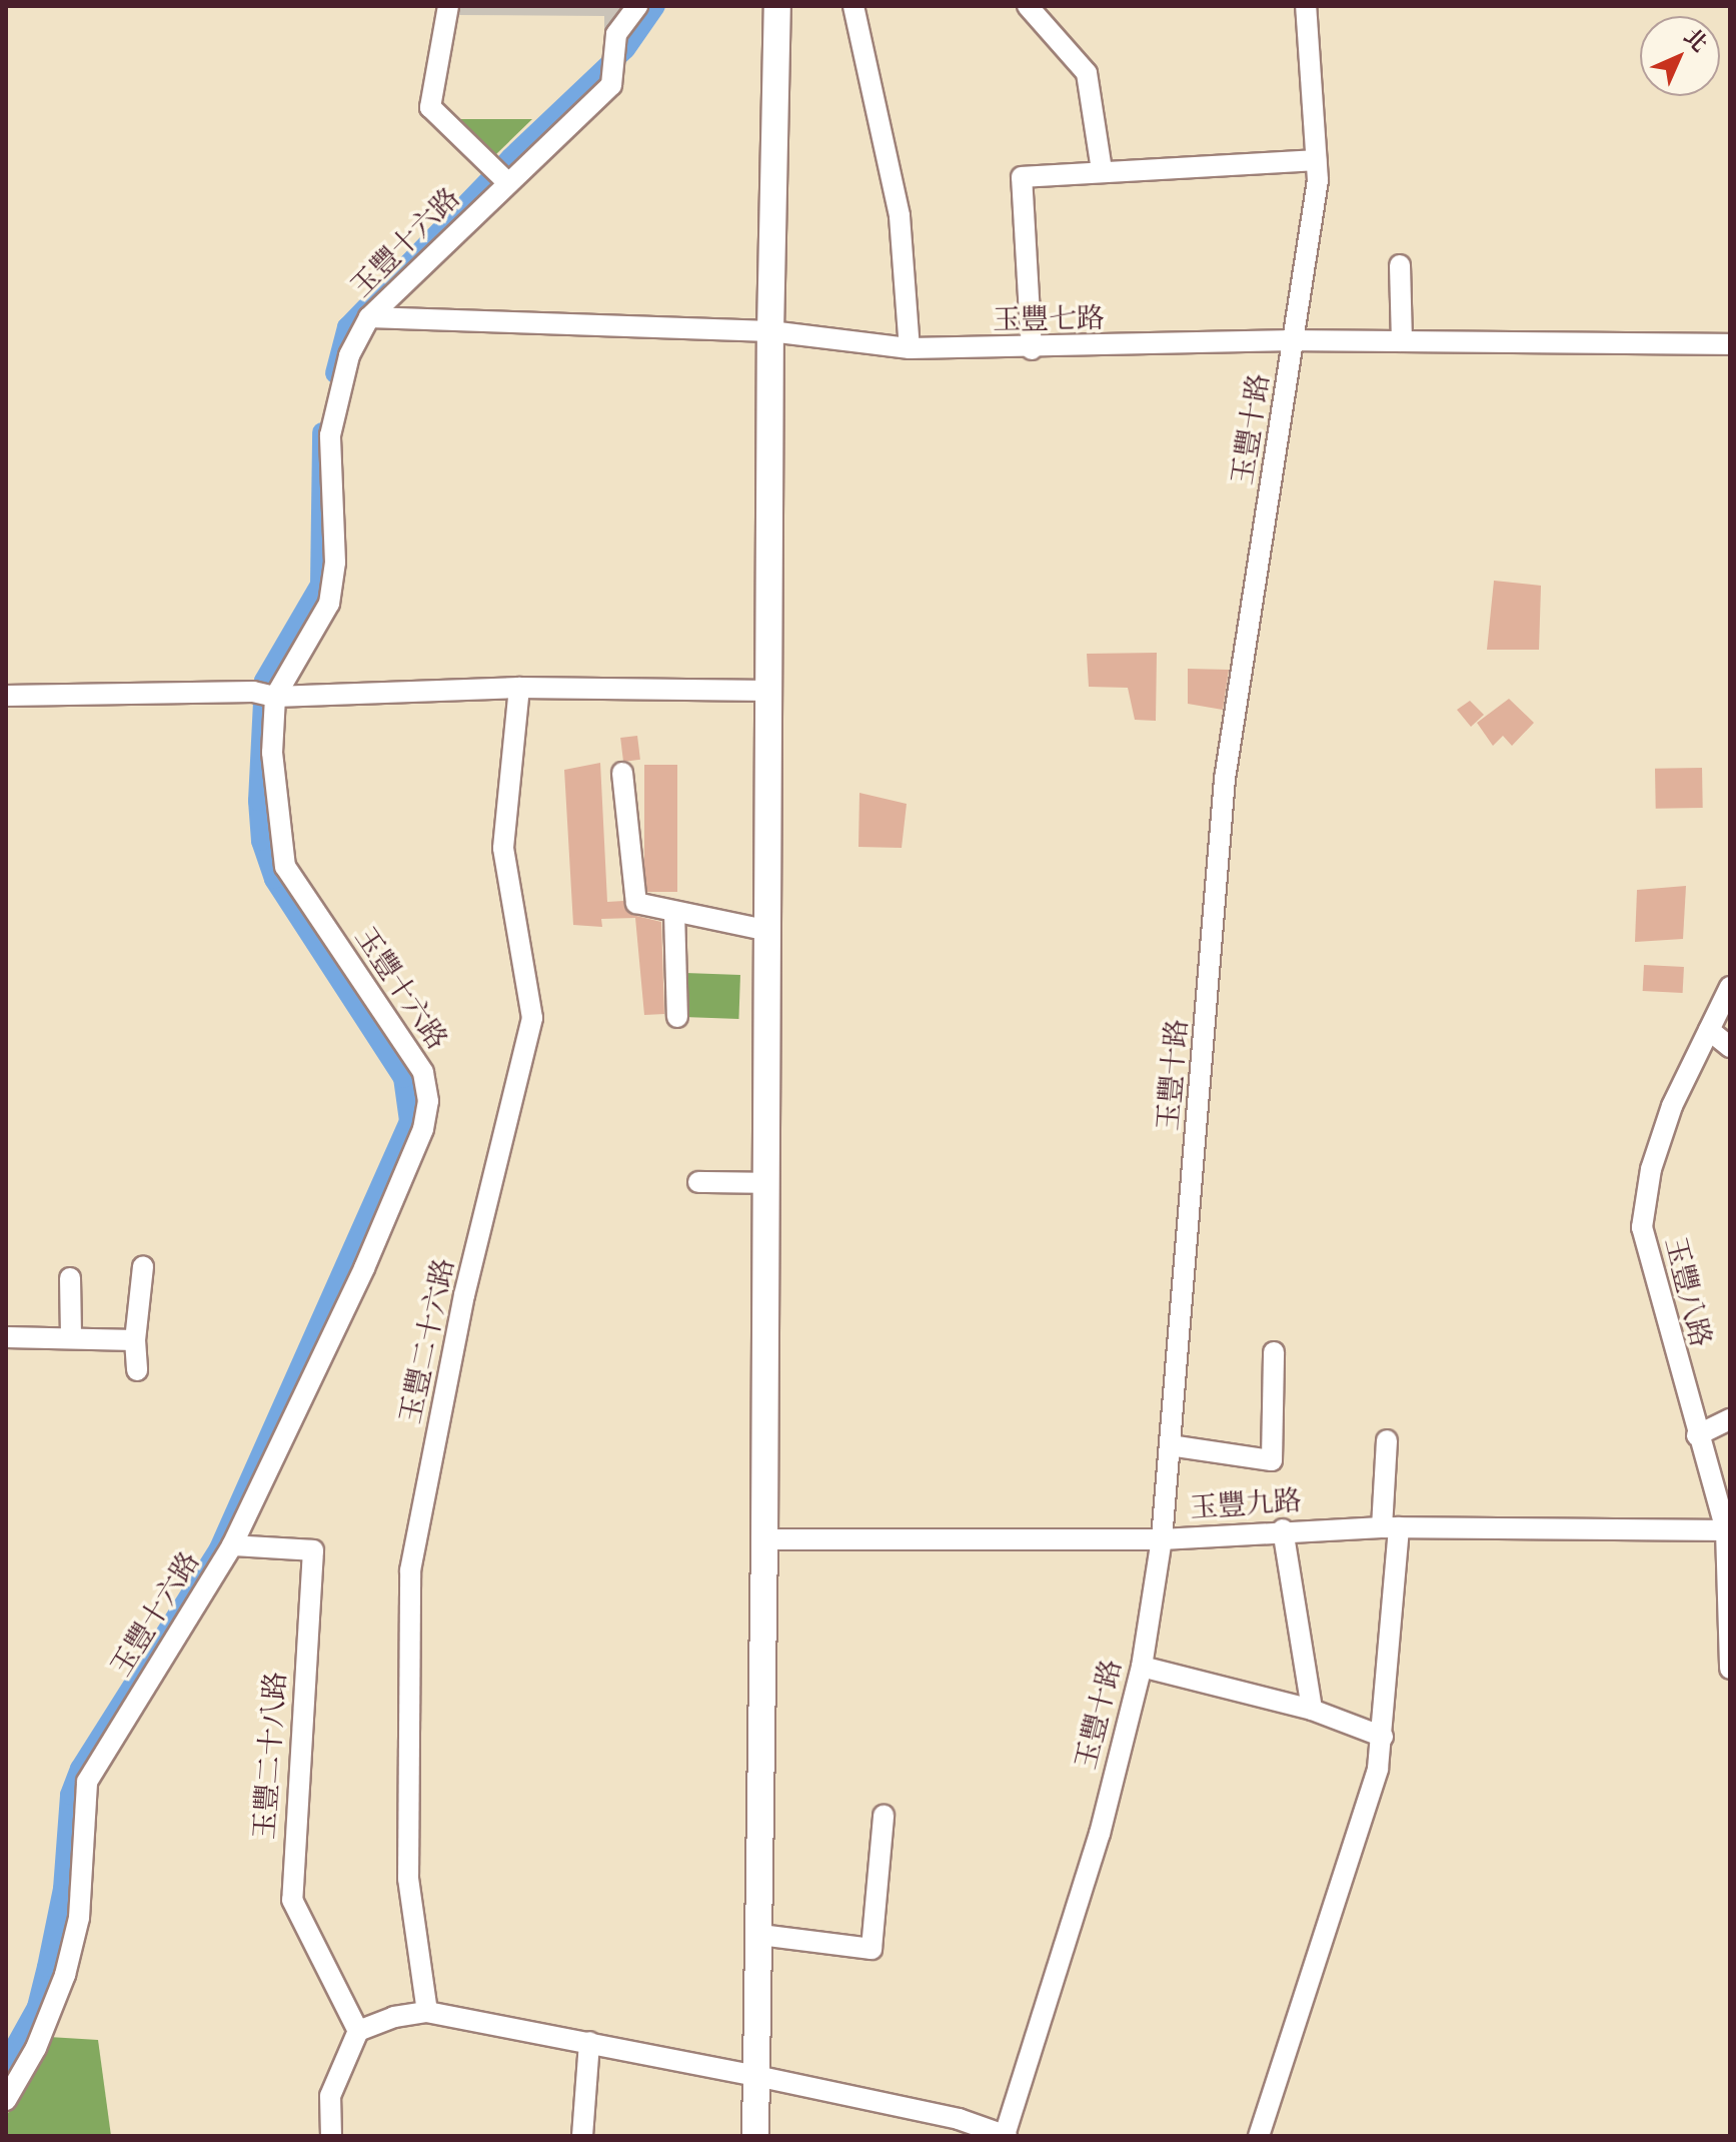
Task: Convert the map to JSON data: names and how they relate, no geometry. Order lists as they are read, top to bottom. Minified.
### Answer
{"streets":{"street":["玉豐十六路","玉豐七路","玉豐十路","玉豐八路","玉豐二十六路","玉豐九路","玉豐二十八路"]},"crossings":[["玉豐十六路","玉豐七路"],["玉豐十六路","玉豐二十八路"],["玉豐七路","玉豐十路"],["玉豐十路","玉豐九路"],["玉豐八路","玉豐九路"]],"north":"top right"}
